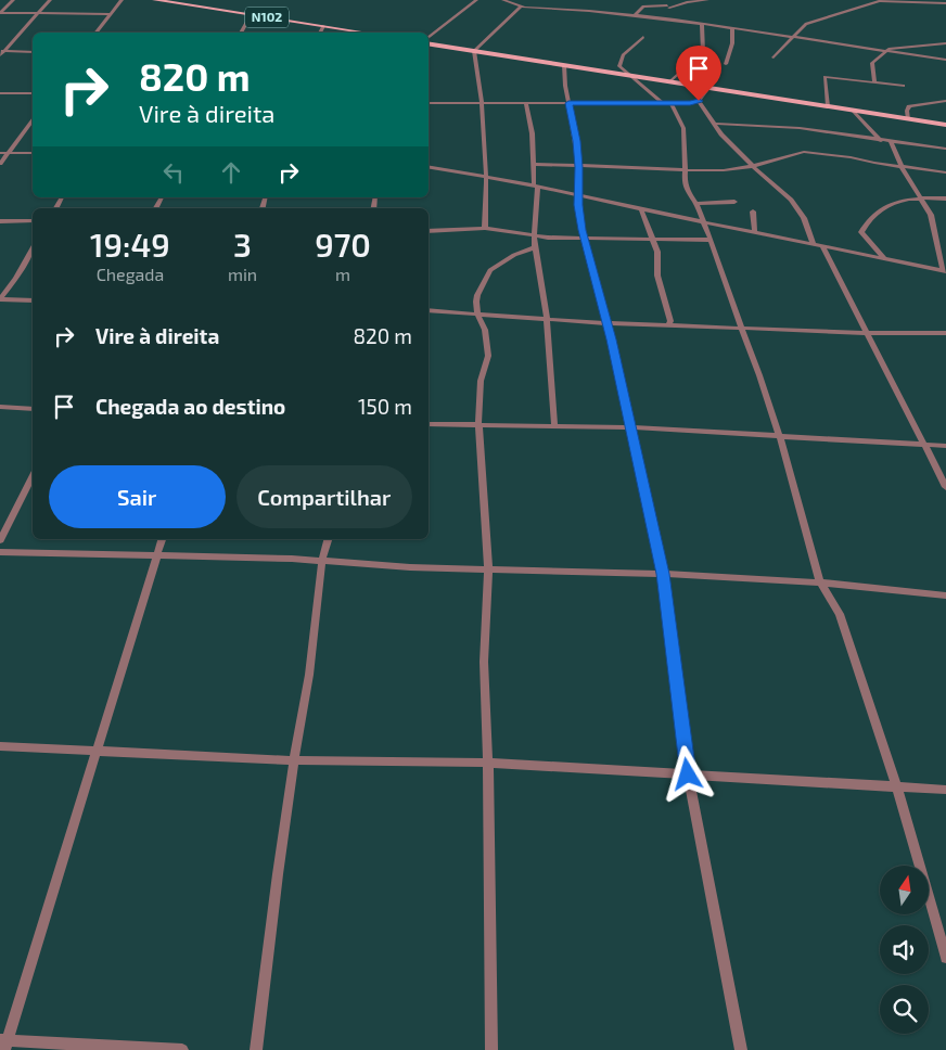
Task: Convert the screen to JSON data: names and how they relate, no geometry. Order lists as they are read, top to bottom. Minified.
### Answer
{"streets":{"main road":["N102"]},"north":"top","page":{"turn":["820 m","Vire à direita"],"eta":["19:49","Chegada","3","min","970","m"],"list":[{"name":"Vire à direita","value":"820 m"},{"name":"Chegada ao destino","value":"150 m"}],"buttons":["Sair","Compartilhar"]}}
